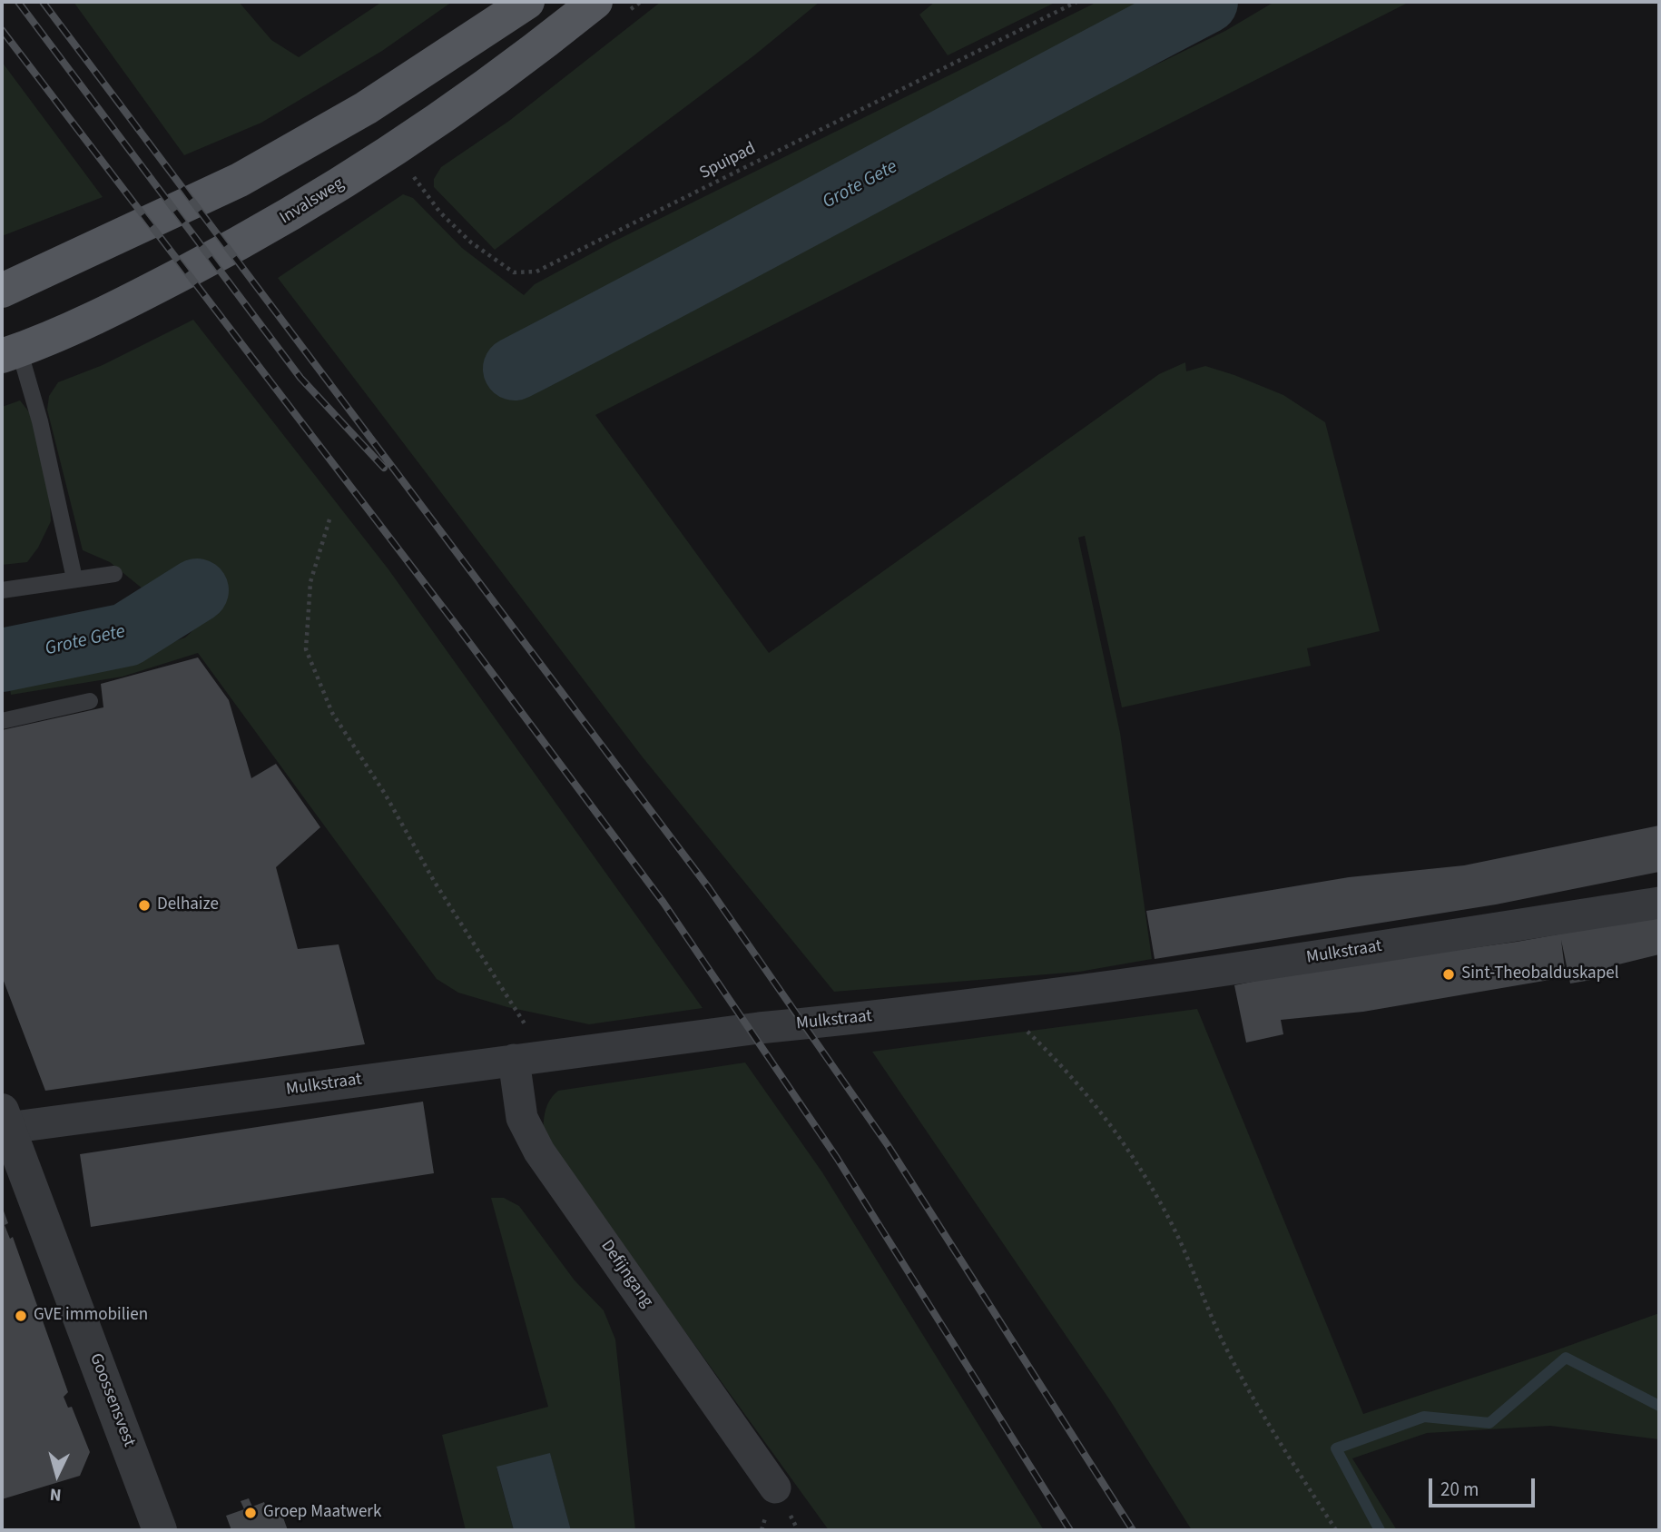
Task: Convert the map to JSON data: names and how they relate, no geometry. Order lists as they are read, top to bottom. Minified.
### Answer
{"streets":{"main road":["Invalsweg"],"street":["Mulkstraat","Defijngang","Goossensvest"],"path":["Spuipad"]},"crossings":[["Mulkstraat","Defijngang"],["Mulkstraat","Goossensvest"]],"water":["Grote Gete"],"places":["Delhaize","Sint-Theobalduskapel","GVE immobilien","Groep Maatwerk"],"scale_bar":"20 m","north":"bottom"}
